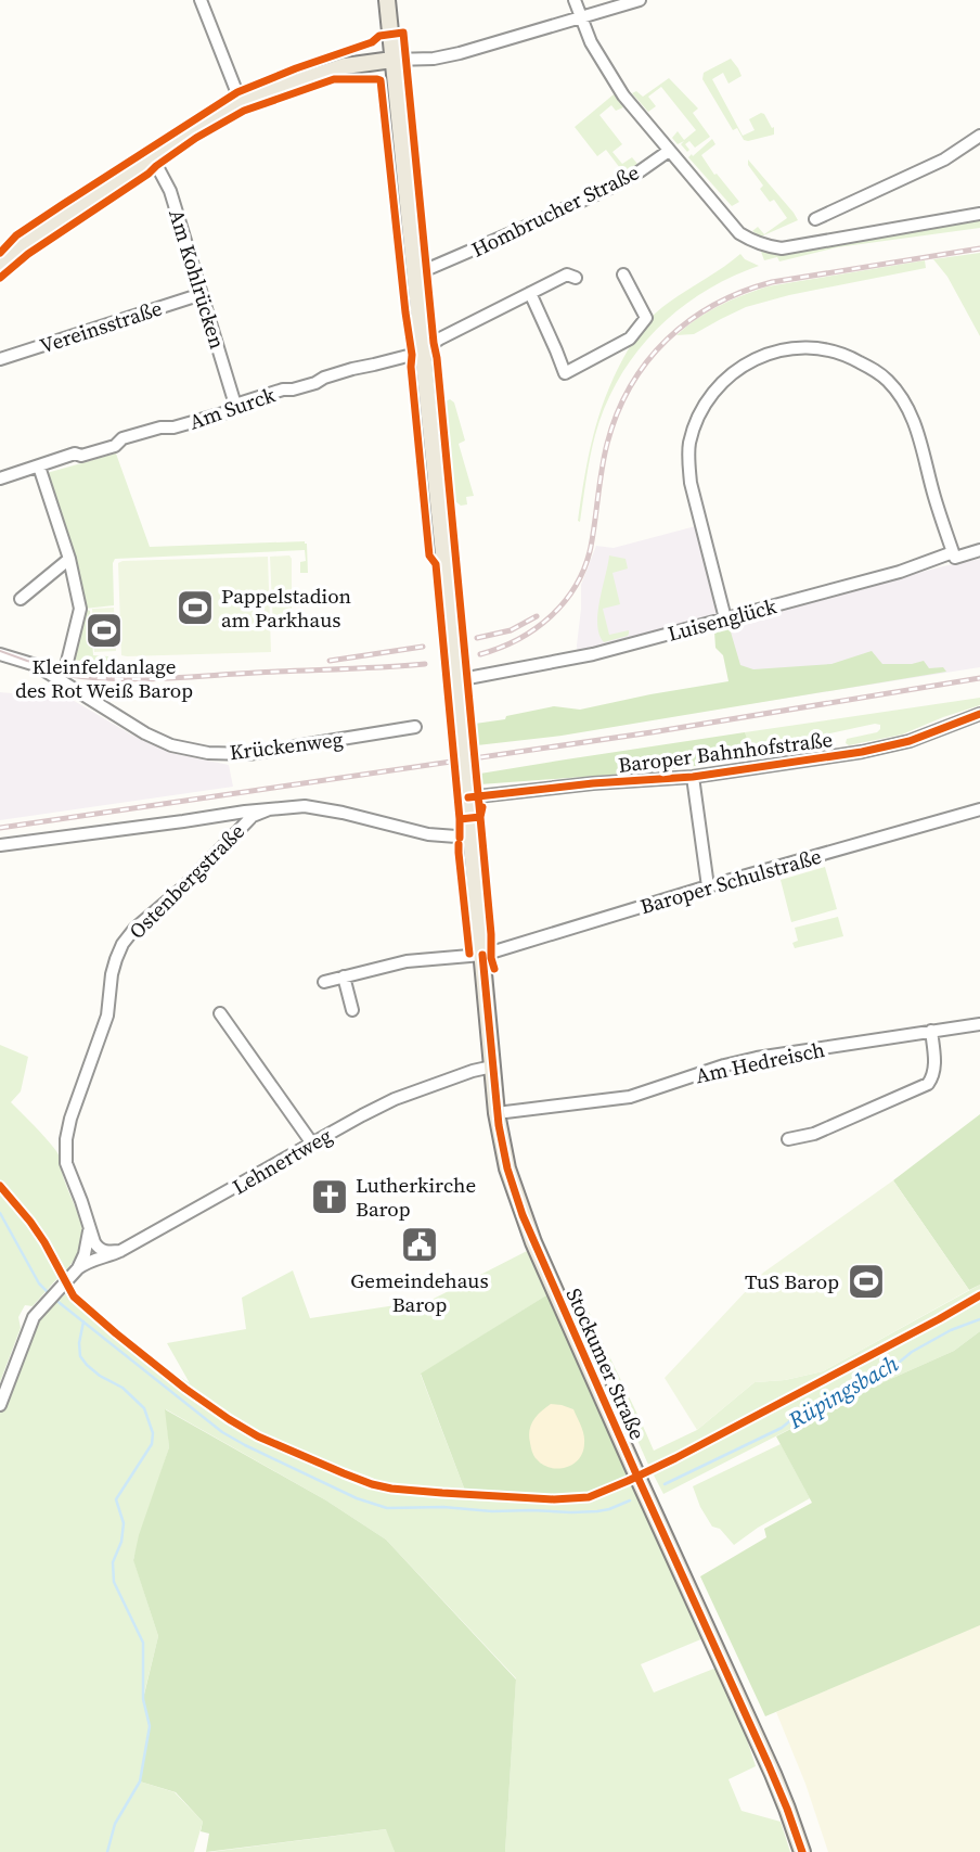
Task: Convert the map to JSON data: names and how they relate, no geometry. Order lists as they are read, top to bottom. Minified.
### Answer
{"streets":{"main road":["Stockumer Straße"],"street":["Hombrucher Straße","Am Kohlrücken","Vereinsstraße","Am Surck","Luisenglück","Krückenweg","Baroper Bahnhofstraße","Ostenbergstraße","Baroper Schulstraße","Am Hedreisch","Lehnertweg"]},"crossings":[["Hombrucher Straße","Stockumer Straße"],["Am Kohlrücken","Vereinsstraße"],["Am Kohlrücken","Am Surck"],["Am Surck","Stockumer Straße"],["Luisenglück","Stockumer Straße"],["Baroper Bahnhofstraße","Stockumer Straße"],["Ostenbergstraße","Lehnertweg"],["Ostenbergstraße","Stockumer Straße"],["Baroper Schulstraße","Stockumer Straße"],["Am Hedreisch","Stockumer Straße"],["Lehnertweg","Stockumer Straße"]],"water":["Rüpingsbach"],"places":{"sports":["Pappelstadion am Parkhaus","Kleinfeldanlage des Rot Weiß Barop","TuS Barop"],"church":["Lutherkirche Barop"],"public building":["Gemeindehaus Barop"]}}
